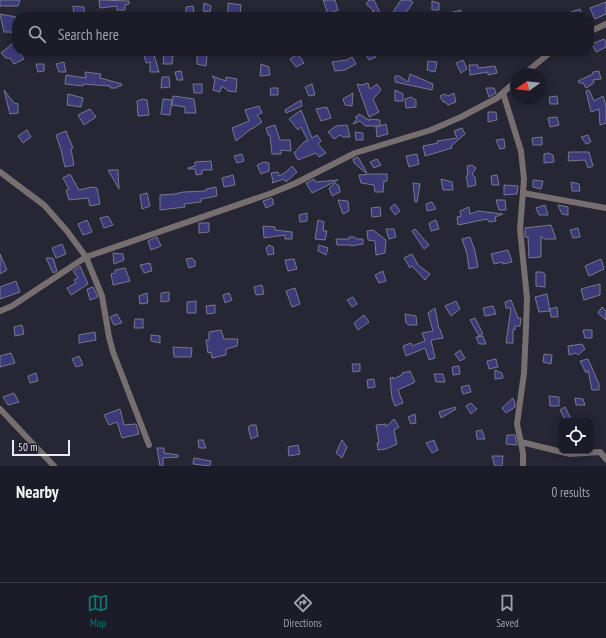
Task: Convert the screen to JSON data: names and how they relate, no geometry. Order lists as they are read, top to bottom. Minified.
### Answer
{"scale_bar":"50 m","north":"left","page":{"search":"Search here","scale":"50 m","heading":["Nearby","0 results"],"nav":["Map","Directions","Saved"]}}
